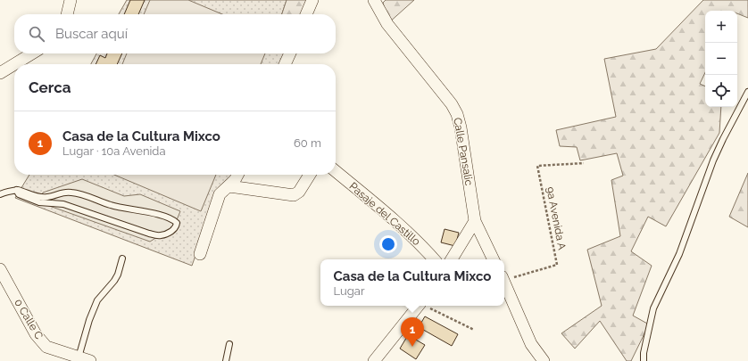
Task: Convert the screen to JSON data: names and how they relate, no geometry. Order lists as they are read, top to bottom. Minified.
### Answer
{"streets":{"street":["Calle Pansalic","Pasaje del Castillo","0 Calle C"],"path":["9a Avenida A"]},"page":{"map_buttons":["+","−"],"search":"Buscar aquí","heading":"Cerca","list":[{"mark":"1","name":"Casa de la Cultura Mixco","note":"Lugar · 10a Avenida","value":"60 m"}],"popup":["Casa de la Cultura Mixco","Lugar"],"pins":"1"}}
